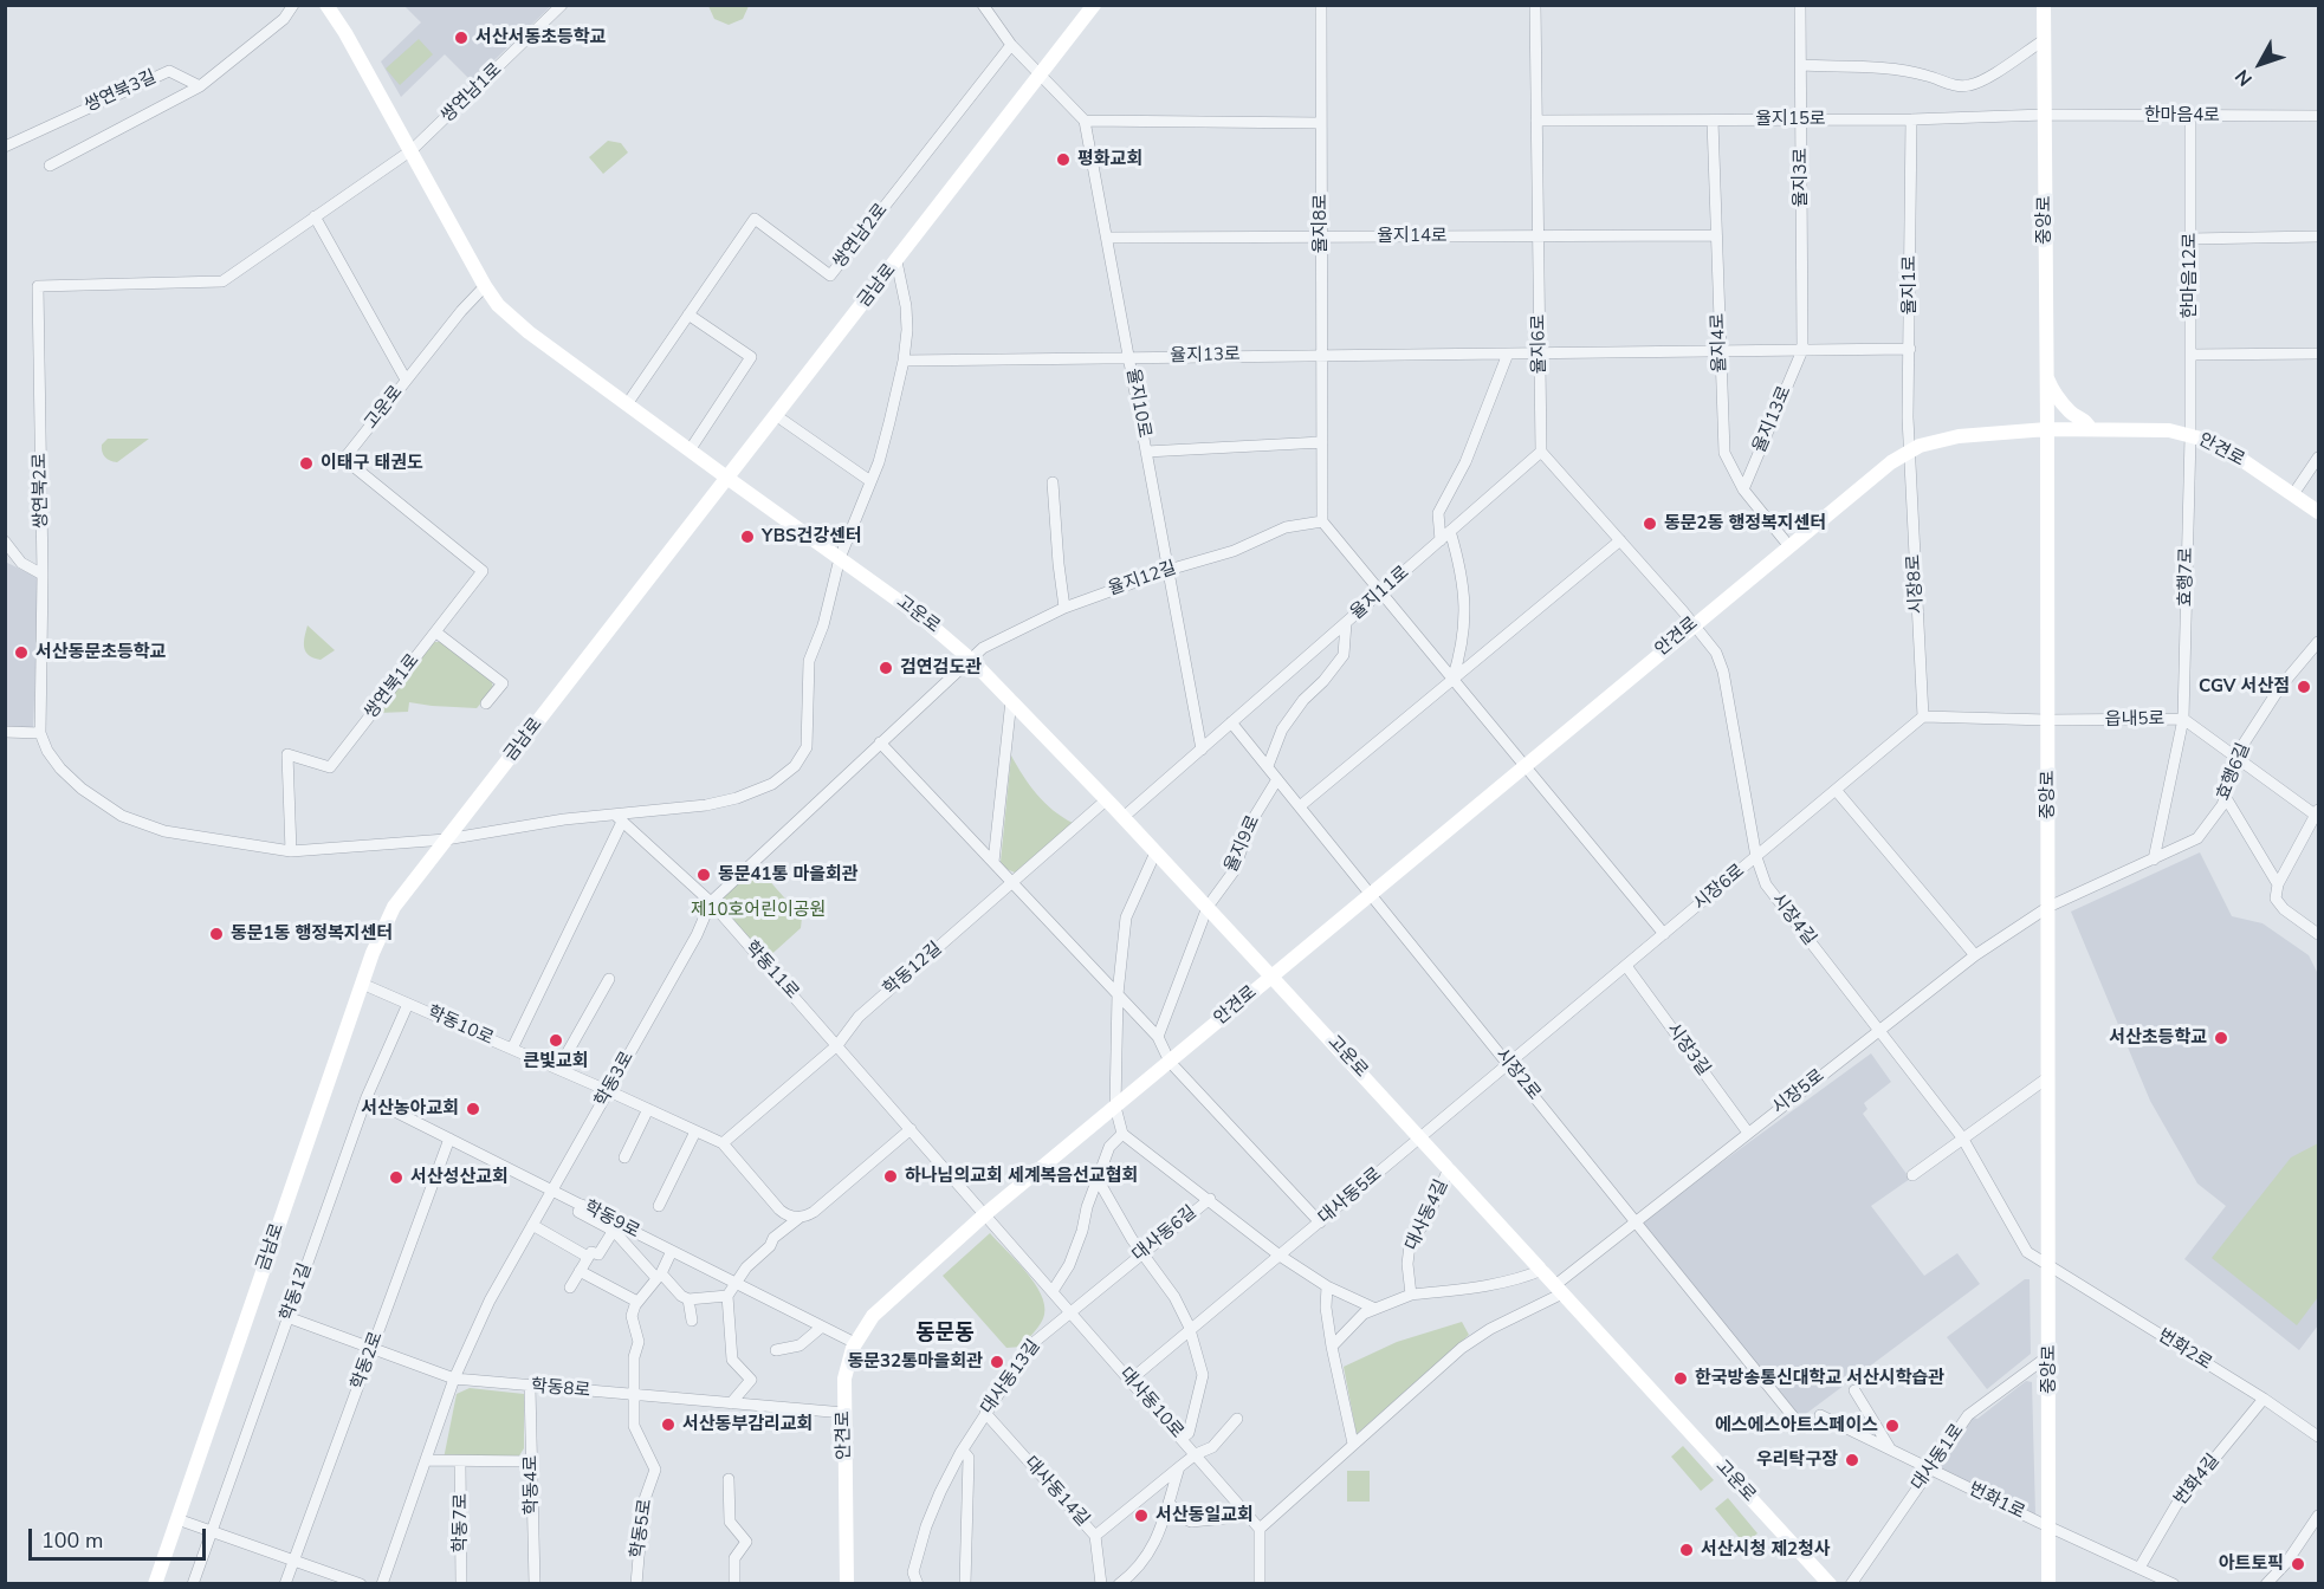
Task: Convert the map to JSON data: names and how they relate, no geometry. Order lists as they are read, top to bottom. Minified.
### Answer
{"streets":{"street":["쌍연북3길","쌍연남1로","한마음4로","율지15로","율지3로","중앙로","율지8로","쌍연남2로","율지14로","한마음12로","율지1로","금남로","율지4로","율지6로","율지13로","율지10로","고운로","안견로","쌍연북2로","효행7로","율지12길","시장8로","율지11로","쌍연북1로","읍내5로","효행6길","율지9로","시장6로","시장4길","학동12길","학동11로","학동10로","시장3길","시장2로","학동3로","시장5로","대사동5로","대사동4길","학동9로","대사동6길","학동1길","번화2로","학동2로","대사동13길","학동8로","대사동10로","대사동1로","번화4길","학동4로","대사동14길","번화1로","학동7로","학동5로"]},"crossings":[["쌍연남1로","고운로"],["쌍연남1로","쌍연북2로"],["한마음4로","율지15로"],["한마음4로","중앙로"],["한마음4로","한마음12로"],["율지15로","율지3로"],["율지15로","중앙로"],["율지15로","율지1로"],["율지15로","율지4로"],["율지15로","율지6로"],["율지3로","율지13로"],["중앙로","안견로"],["중앙로","읍내5로"],["중앙로","효행6길"],["중앙로","시장4길"],["중앙로","시장5로"],["중앙로","번화2로"],["중앙로","대사동1로"],["중앙로","번화1로"],["율지8로","율지14로"],["율지8로","율지13로"],["율지8로","율지12길"],["쌍연남2로","고운로"],["율지14로","율지4로"],["율지14로","율지6로"],["율지14로","율지10로"],["한마음12로","안견로"],["한마음12로","효행7로"],["율지1로","율지13로"],["율지1로","안견로"],["율지1로","시장8로"],["금남로","고운로"],["금남로","쌍연북2로"],["금남로","학동10로"],["율지4로","율지13로"],["율지4로","안견로"],["율지6로","율지13로"],["율지6로","율지11로"],["율지13로","율지10로"],["율지10로","율지12길"],["고운로","안견로"],["고운로","율지12길"],["고운로","쌍연북1로"],["고운로","율지9로"],["고운로","시장6로"],["고운로","학동12길"],["고운로","학동3로"],["고운로","시장5로"],["고운로","대사동5로"],["고운로","대사동4길"],["안견로","효행7로"],["안견로","시장8로"],["안견로","시장4길"],["안견로","학동11로"],["안견로","시장2로"],["안견로","학동9로"],["안견로","학동8로"],["안견로","대사동10로"],["쌍연북2로","쌍연북1로"],["효행7로","읍내5로"],["효행7로","효행6길"],["율지12길","학동3로"],["시장8로","시장6로"],["율지11로","시장2로"],["읍내5로","효행6길"],["효행6길","시장5로"],["율지9로","시장2로"],["시장6로","시장4길"],["시장6로","시장3길"],["시장6로","시장2로"],["시장6로","대사동5로"],["시장4길","시장5로"],["시장4길","번화2로"],["학동12길","학동11로"],["학동12길","학동10로"],["학동11로","학동3로"],["학동11로","대사동10로"],["학동10로","학동3로"],["학동10로","학동1길"],["시장3길","시장5로"],["시장2로","시장5로"],["학동3로","학동9로"],["학동3로","학동8로"],["대사동5로","대사동10로"],["학동9로","학동1길"],["학동9로","학동2로"],["대사동6길","대사동13길"],["대사동6길","대사동10로"],["학동1길","학동8로"],["번화2로","번화4길"],["학동2로","학동8로"],["대사동13길","대사동10로"],["대사동13길","대사동14길"],["학동8로","학동4로"],["학동8로","학동5로"],["대사동10로","대사동14길"],["대사동1로","번화1로"],["번화4길","번화1로"]],"districts":["동문동"],"parks":["제10호어린이공원"],"places":["서산서동초등학교","평화교회","이태구 태권도","동문2동 행정복지센터","YBS건강센터","서산동문초등학교","검연검도관","CGV 서산점","동문41통 마을회관","동문1동 행정복지센터","서산초등학교","큰빛교회","서산농아교회","하나님의교회 세계복음선교협회","서산성산교회","동문32통마을회관","한국방송통신대학교 서산시학습관","서산동부감리교회","에스에스아트스페이스","우리탁구장","서산동일교회","서산시청 제2청사","아트토픽"],"scale_bar":"100 m","north":"bottom left"}
